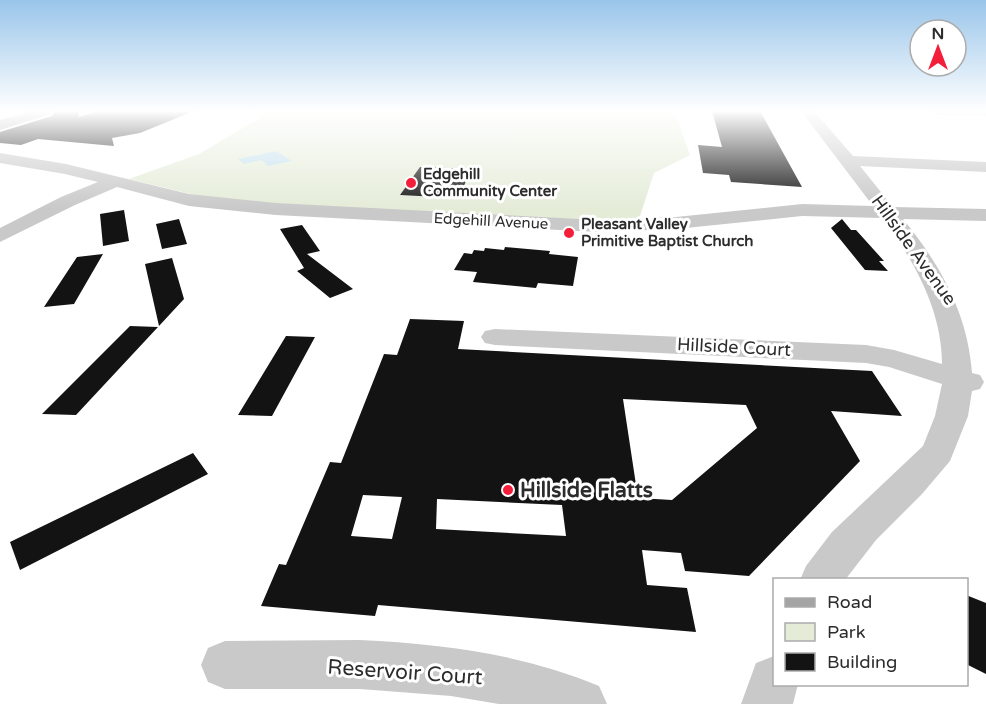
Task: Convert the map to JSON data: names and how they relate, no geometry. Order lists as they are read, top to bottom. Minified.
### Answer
{"streets":{"street":["Edgehill Avenue","Hillside Avenue","Hillside Court","Reservoir Court"]},"crossings":[["Edgehill Avenue","Hillside Avenue"],["Hillside Avenue","Hillside Court"]],"places":["Edgehill Community Center","Pleasant Valley Primitive Baptist Church","Hillside Flatts"],"legend":["Road","Park","Building"],"north":"top"}
